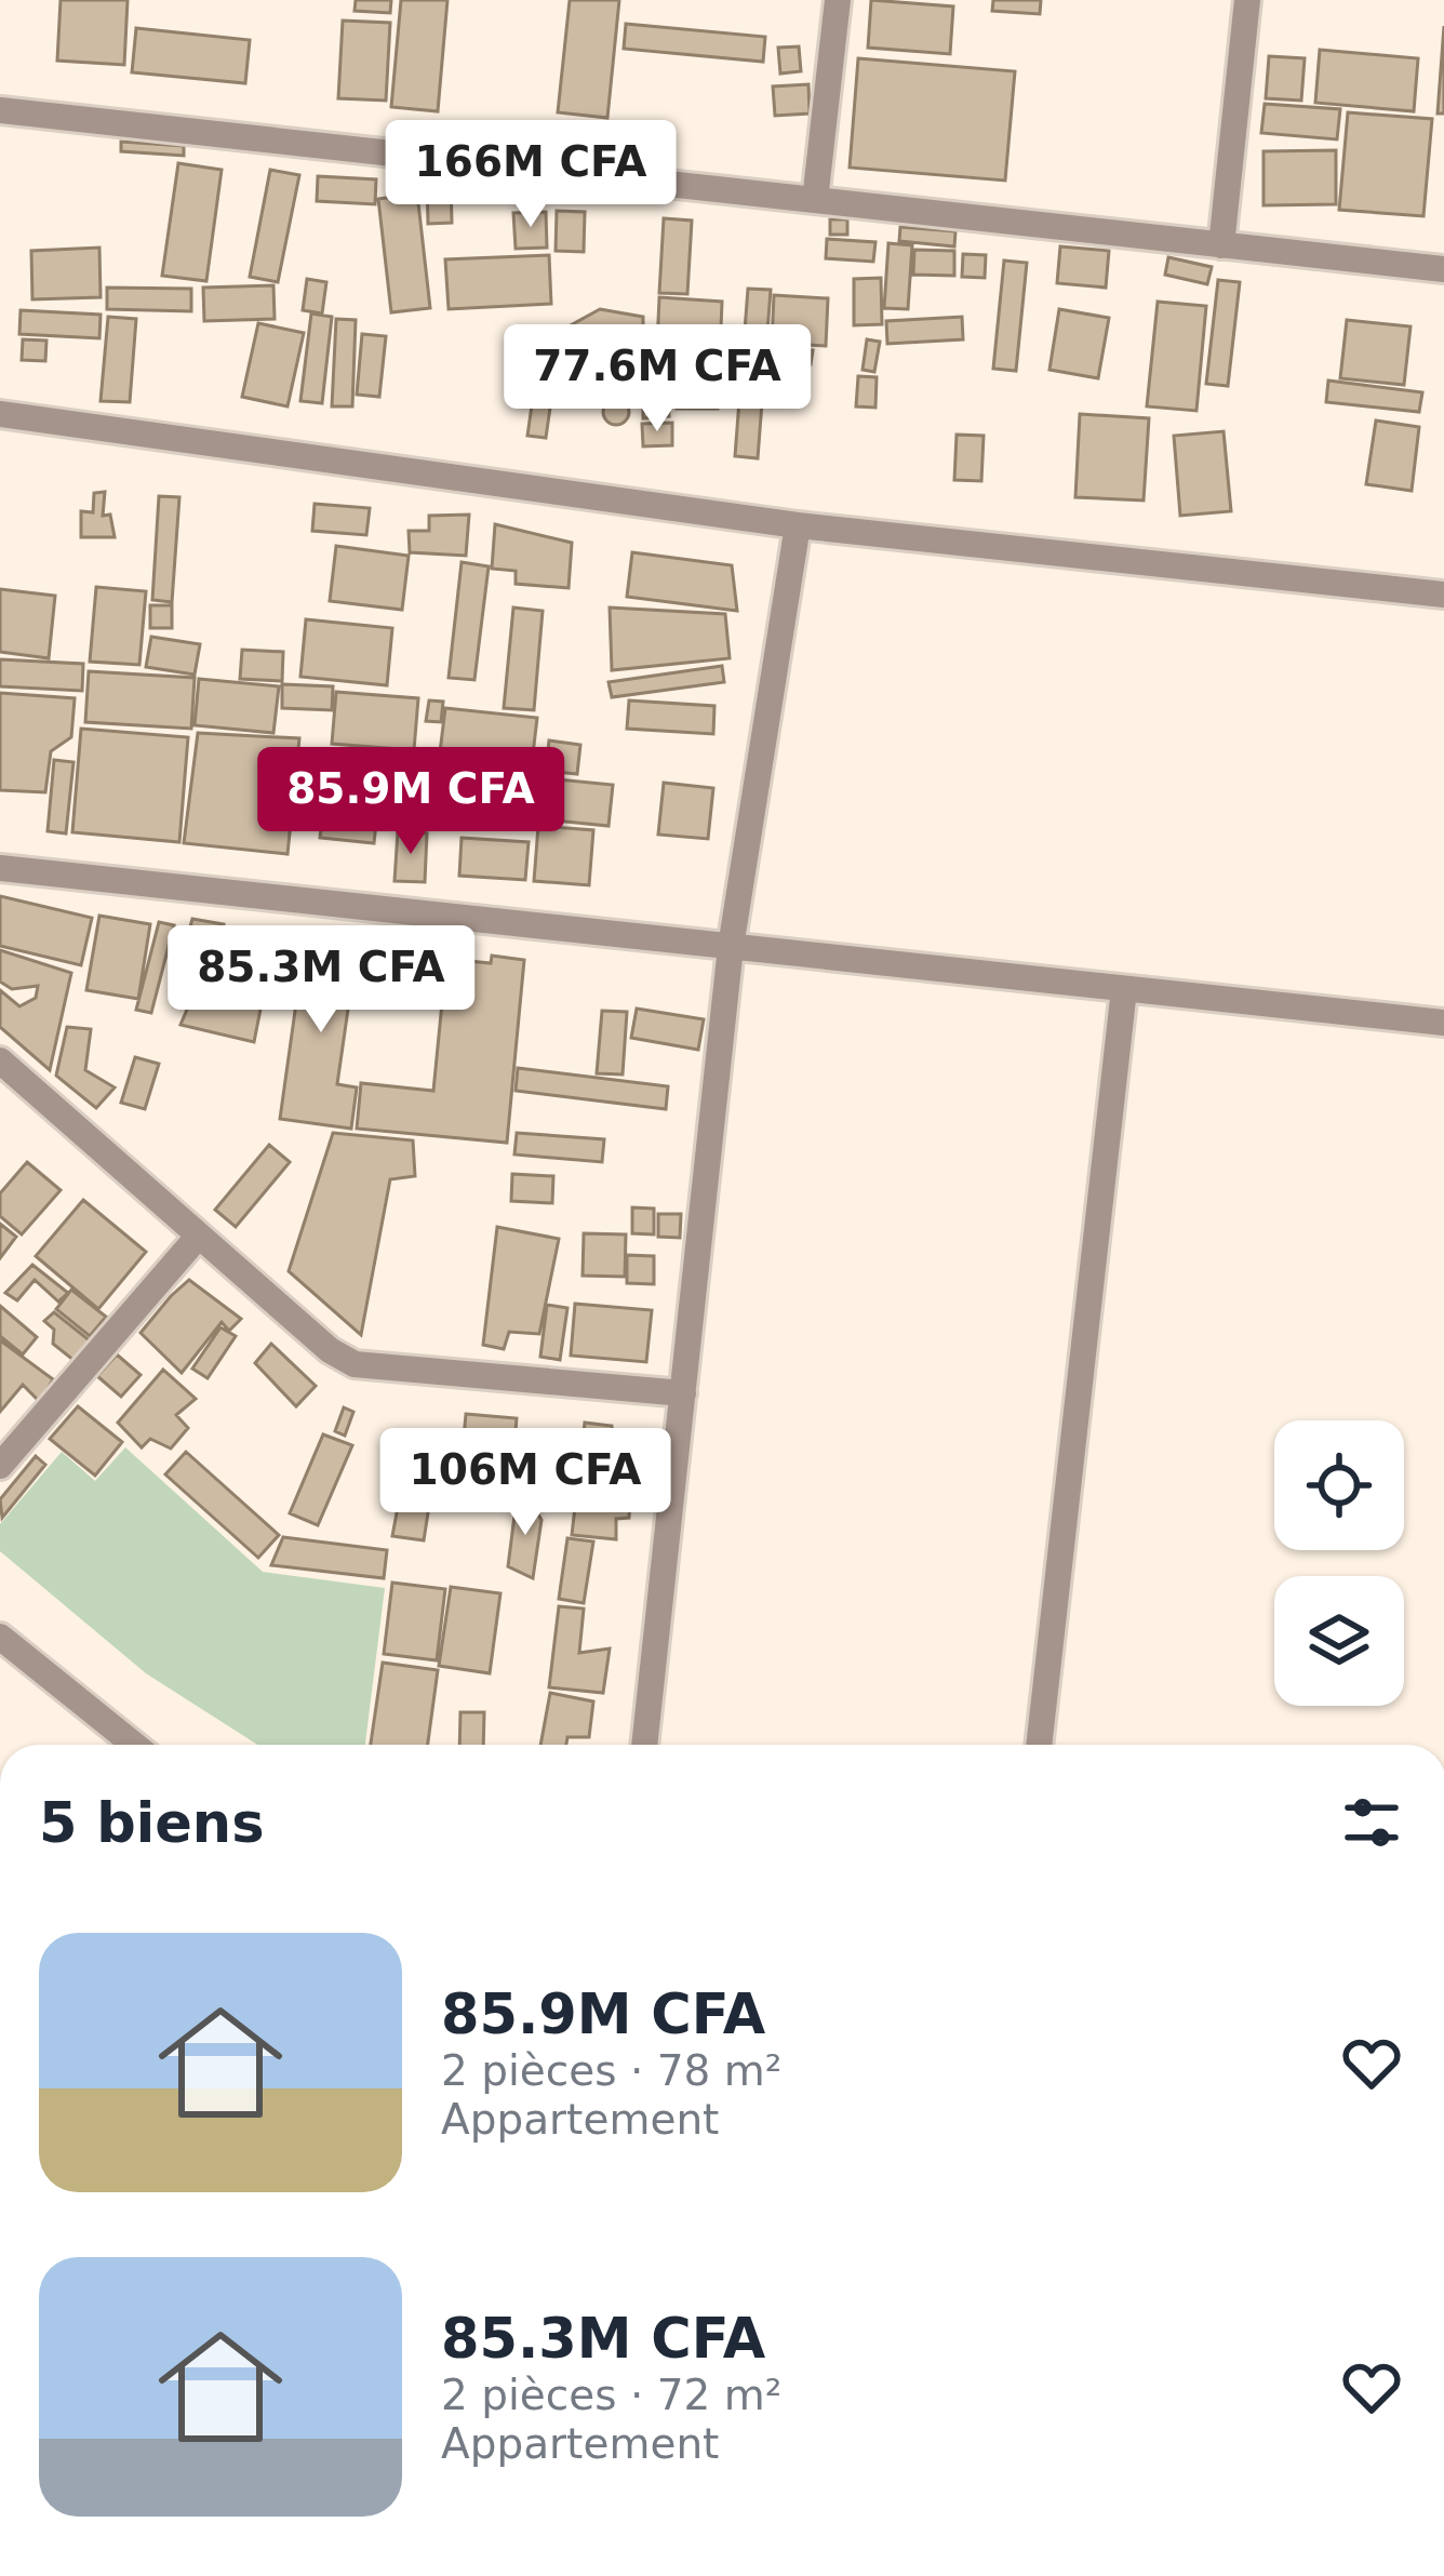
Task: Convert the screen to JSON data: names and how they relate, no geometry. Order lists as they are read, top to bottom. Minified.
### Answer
{"page":{"price":["166M CFA","77.6M CFA","85.9M CFA","85.3M CFA","106M CFA"],"heading":"5 biens","list":[{"name":"85.9M CFA","note":"2 pièces · 78 m² · Appartement"},{"name":"85.3M CFA","note":"2 pièces · 72 m² · Appartement"}]}}
